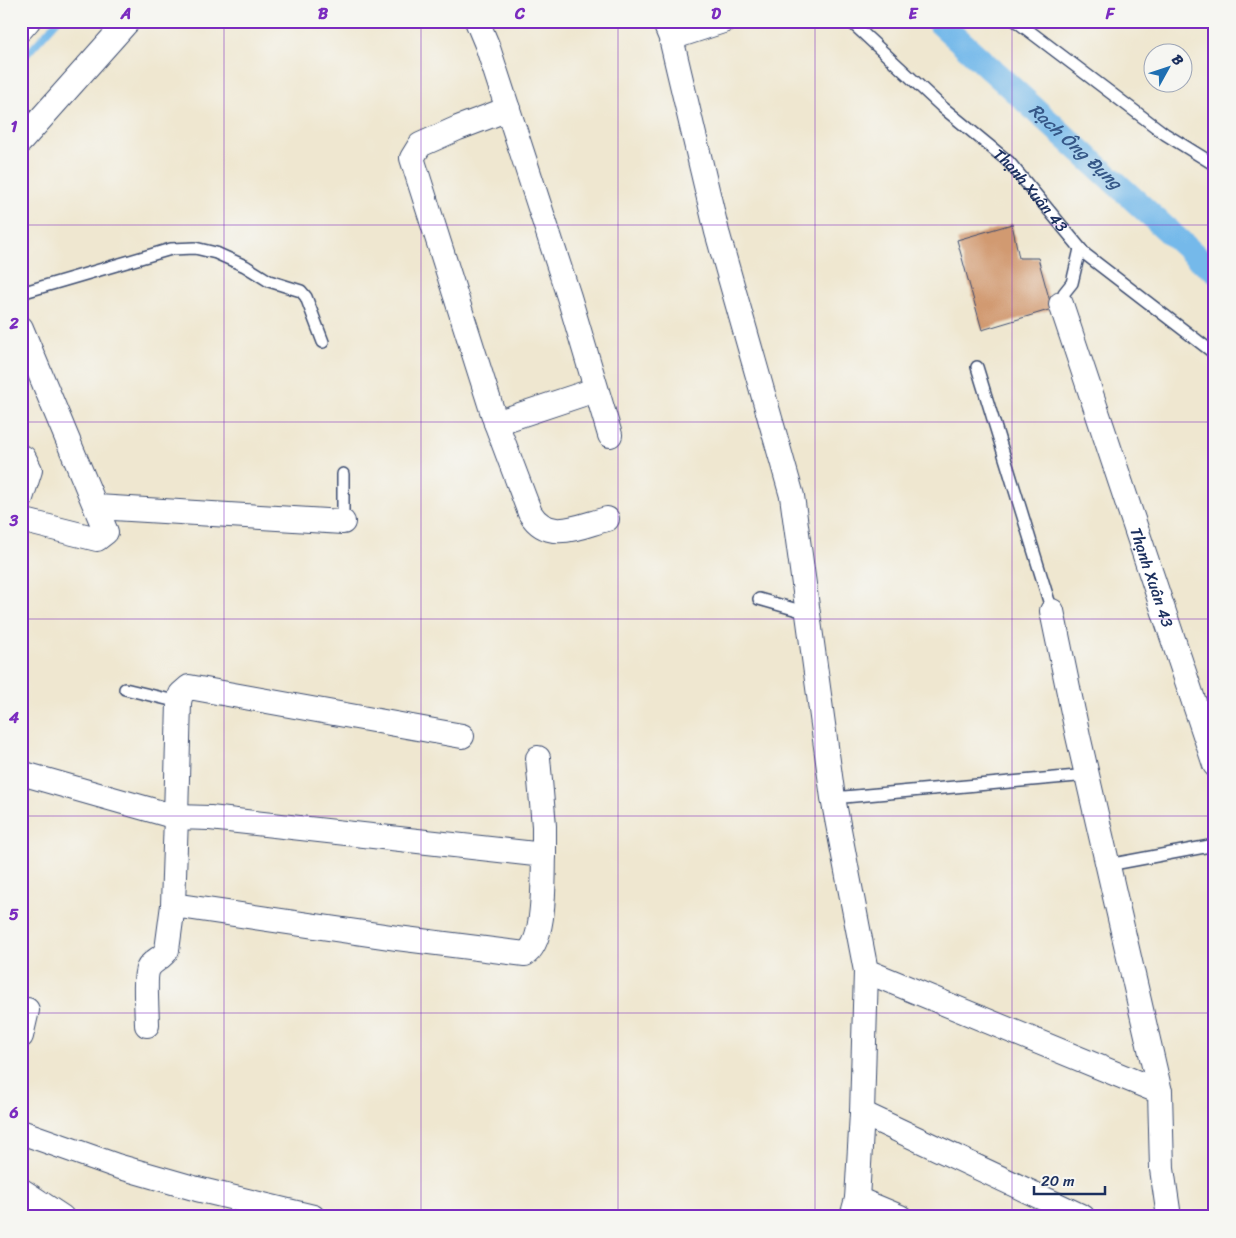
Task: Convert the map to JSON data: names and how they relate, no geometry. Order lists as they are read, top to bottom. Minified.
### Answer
{"streets":{"street":["Thạnh Xuân 43"]},"water":["Rạch Ông Đụng"],"scale_bar":"20 m","north":"top right","grid":{"columns":["A","B","C","D","E","F"],"rows":["1","2","3","4","5","6"]}}
